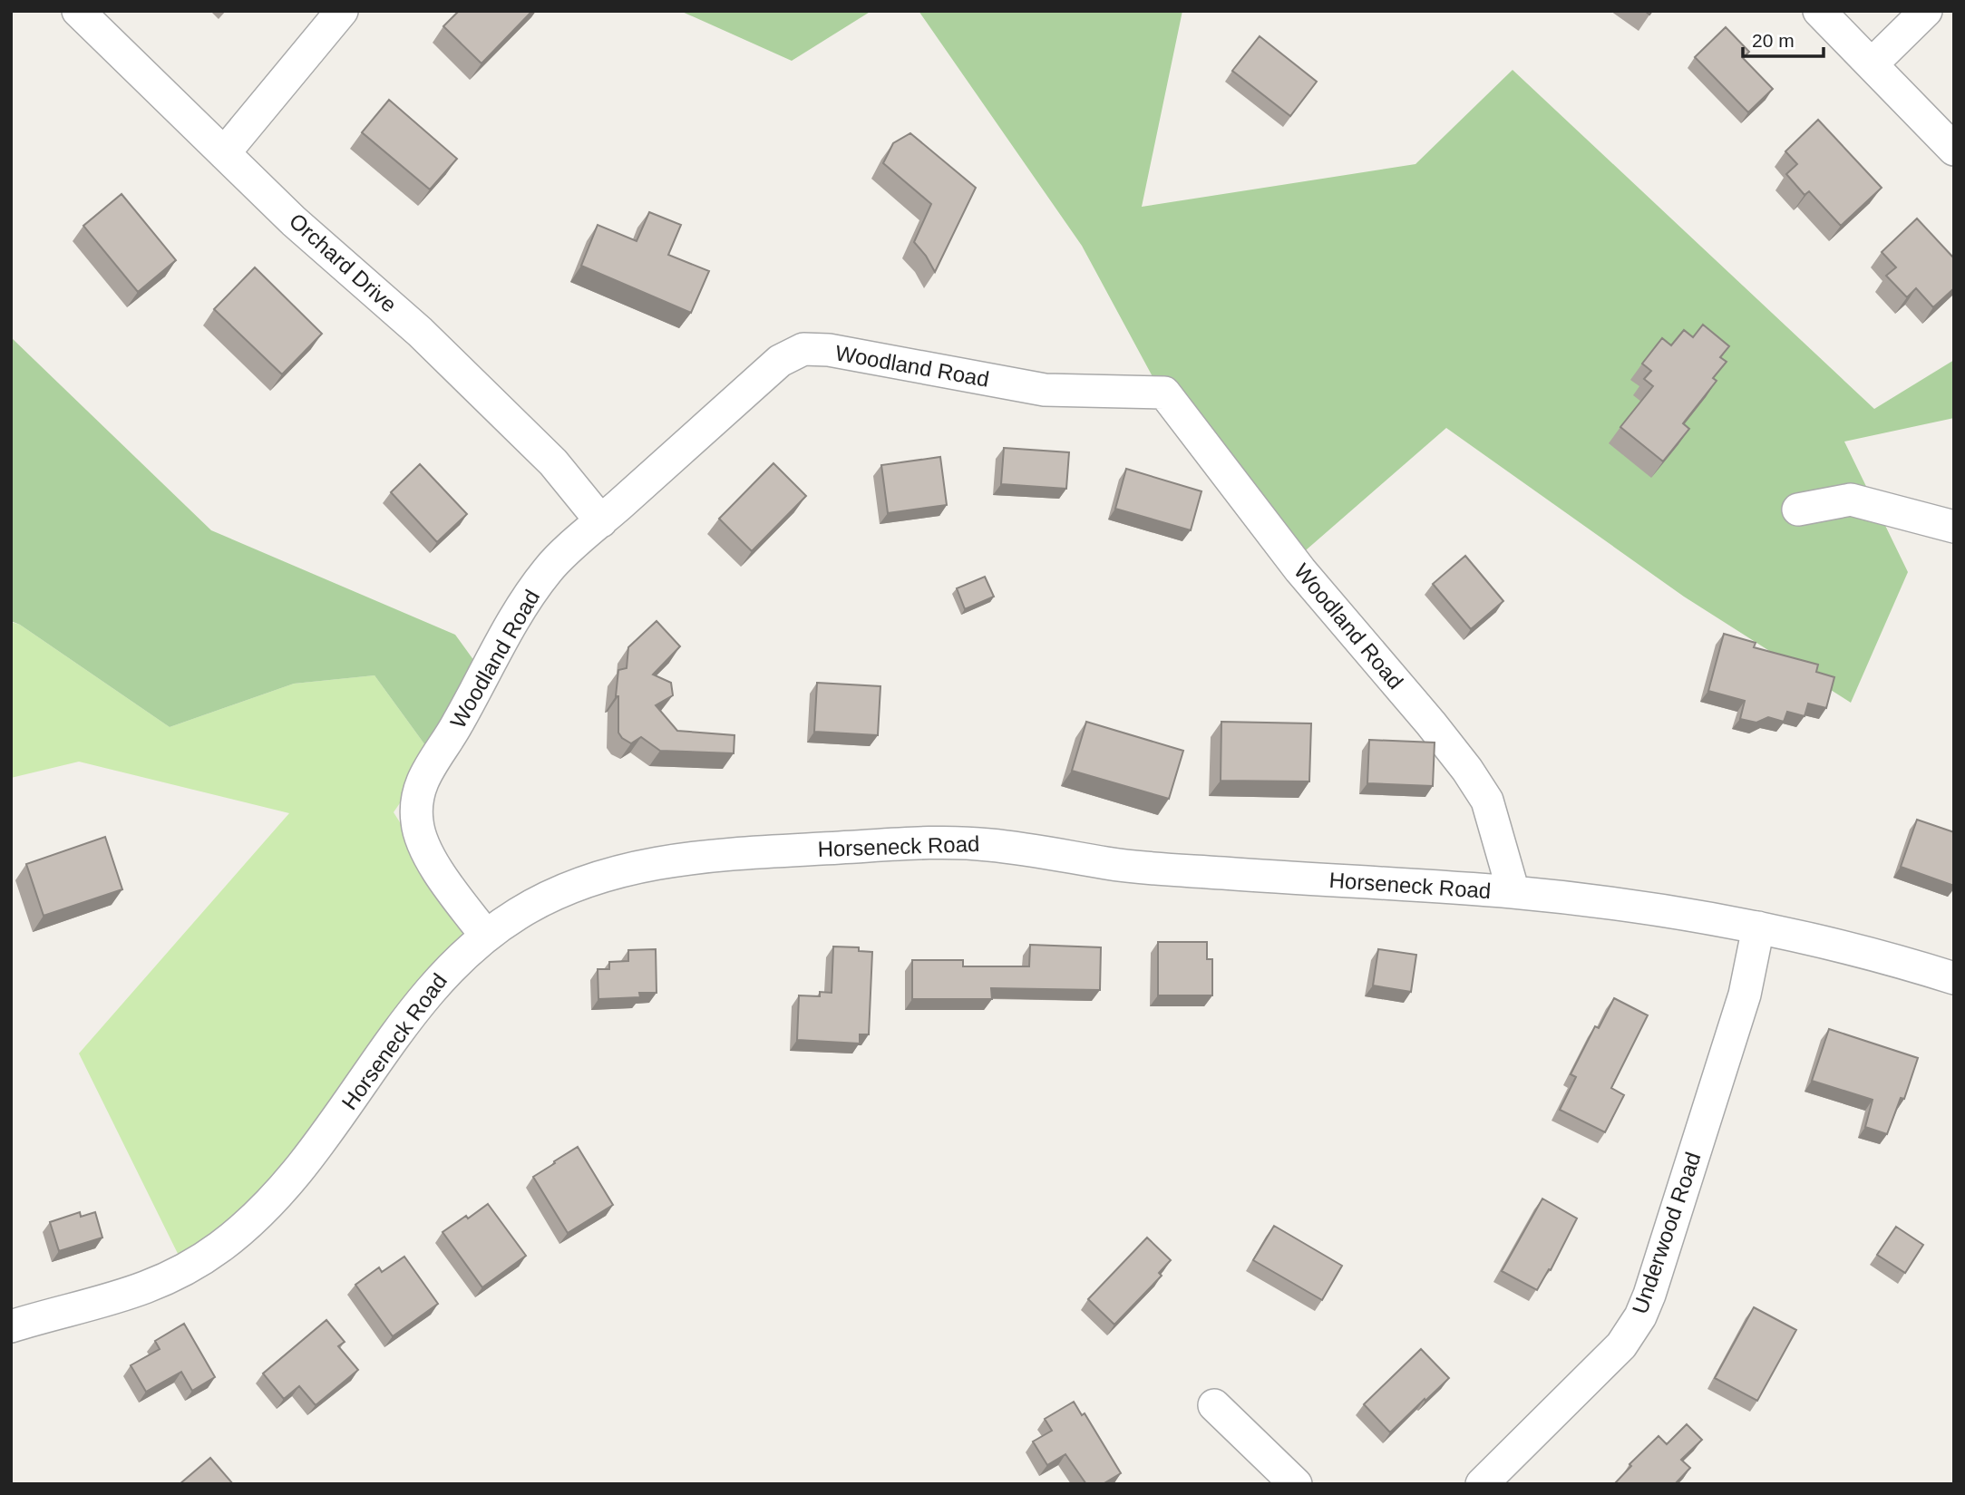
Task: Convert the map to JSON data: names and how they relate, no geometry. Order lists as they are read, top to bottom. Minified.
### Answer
{"streets":{"street":["Orchard Drive","Woodland Road","Horseneck Road","Underwood Road"]},"crossings":[["Orchard Drive","Woodland Road"],["Woodland Road","Horseneck Road"],["Horseneck Road","Underwood Road"]],"scale_bar":"20 m"}
